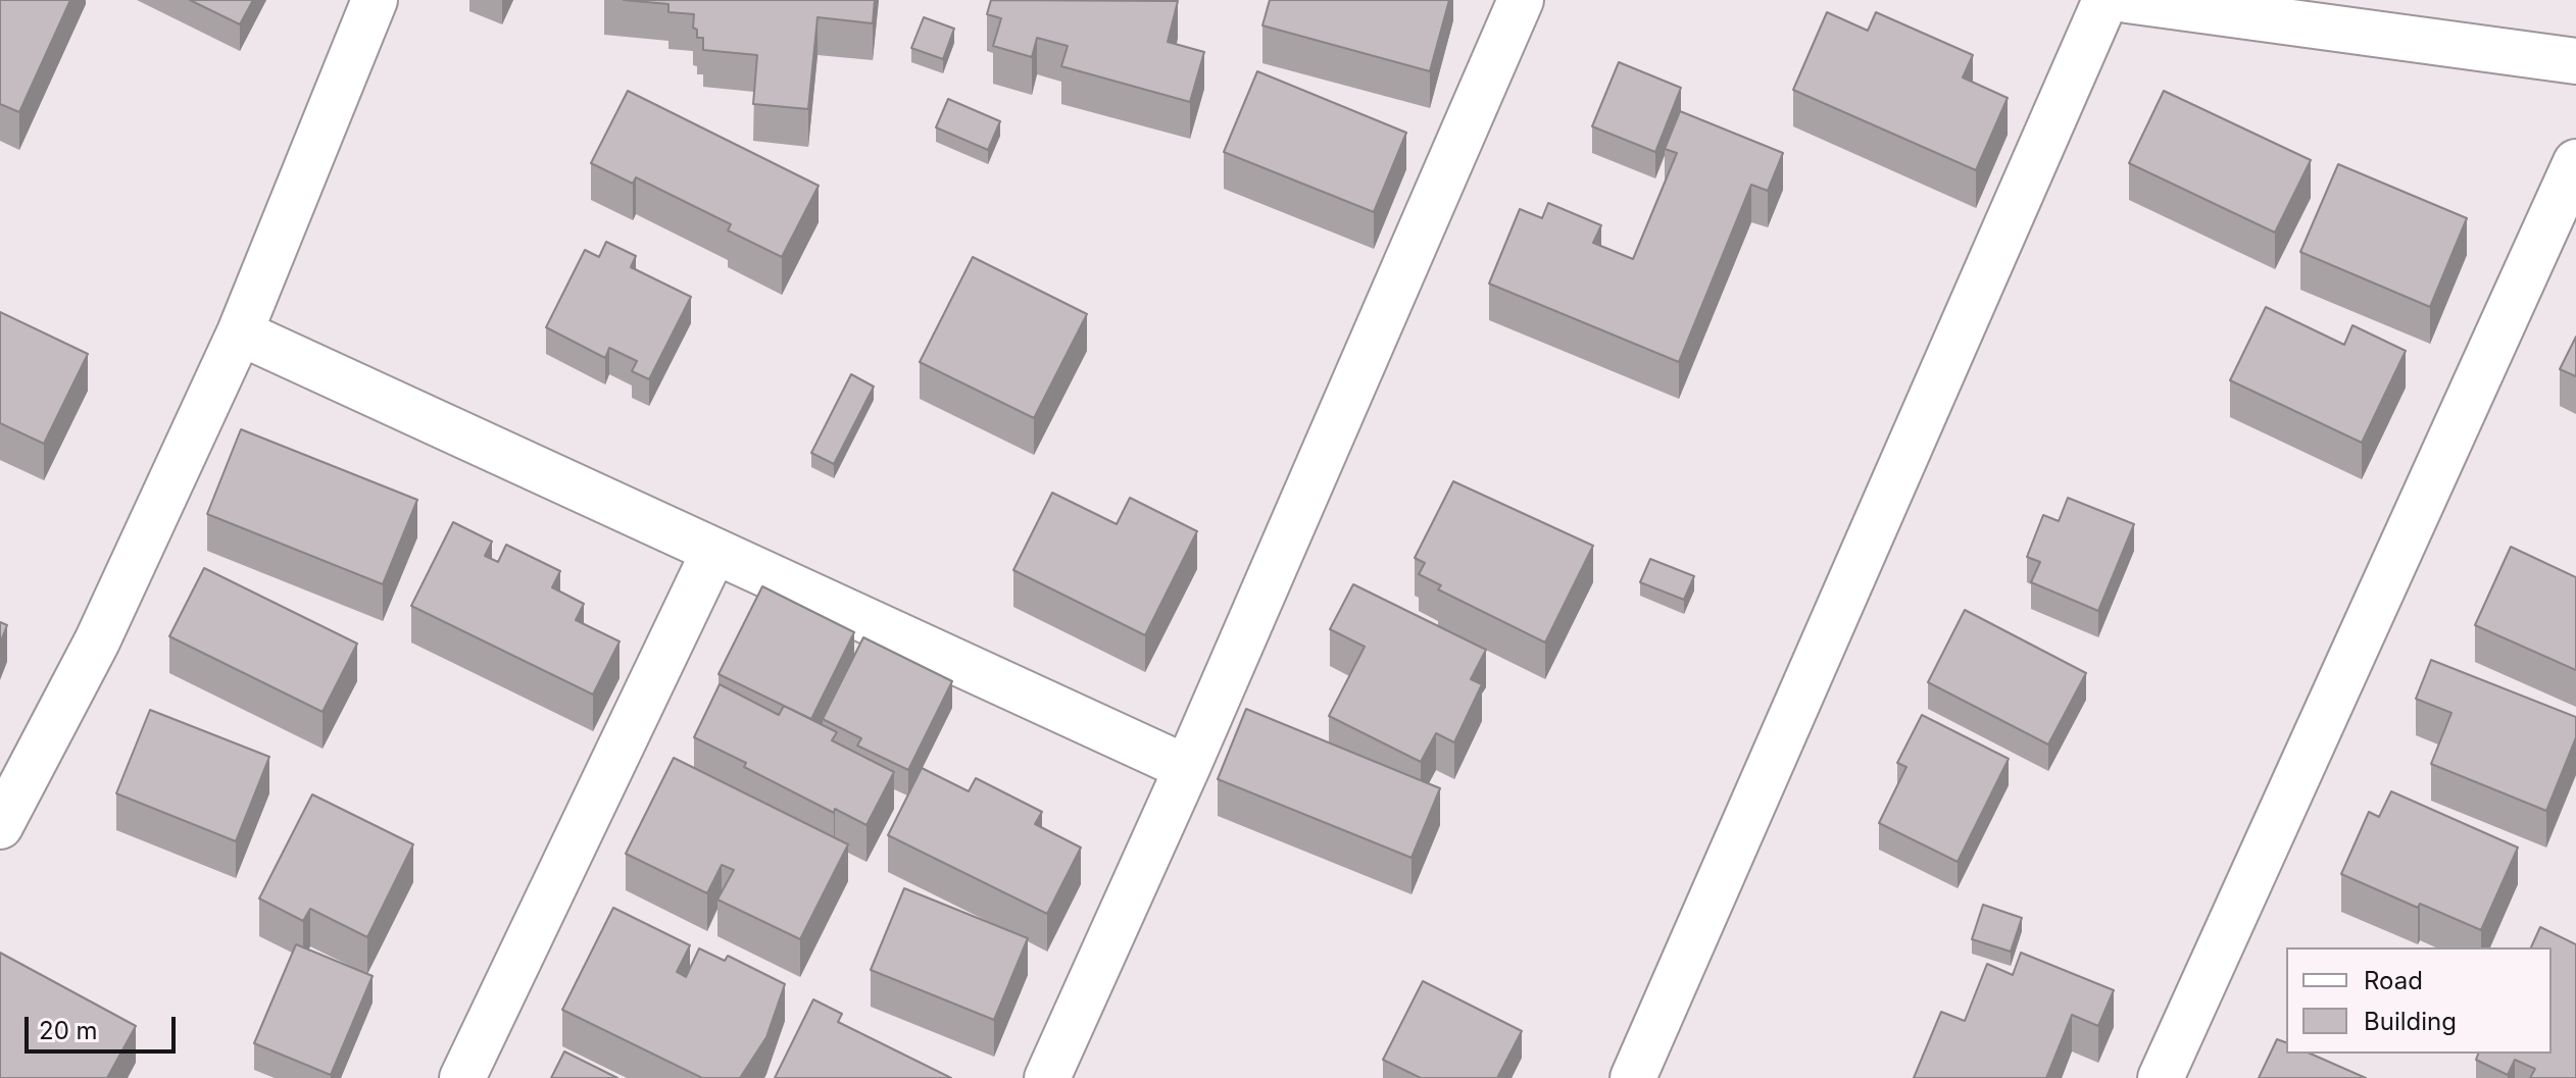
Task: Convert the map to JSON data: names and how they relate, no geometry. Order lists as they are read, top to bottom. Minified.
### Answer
{"legend":["Road","Building"],"scale_bar":"20 m"}
